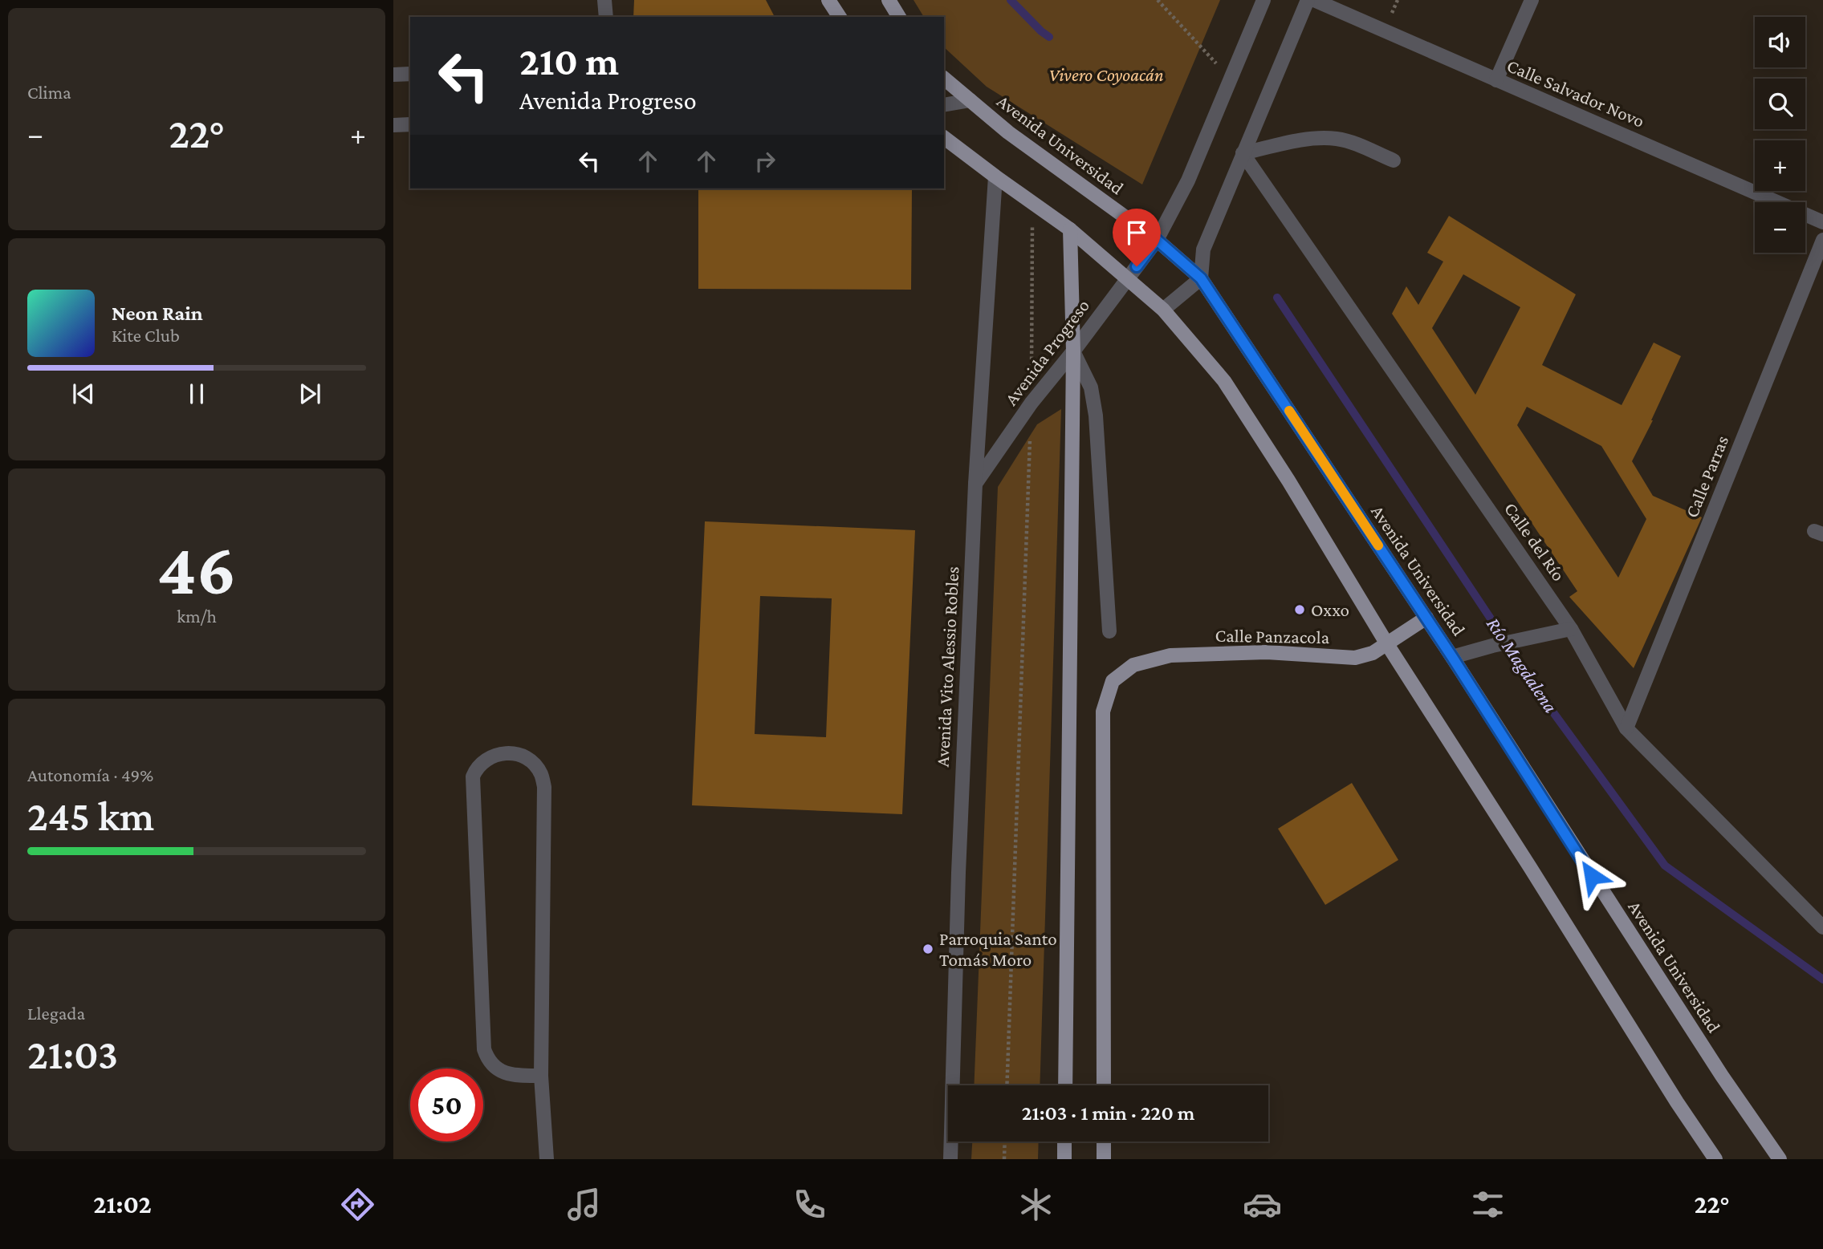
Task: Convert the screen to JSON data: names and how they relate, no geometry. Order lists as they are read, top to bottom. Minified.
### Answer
{"streets":{"main road":["Avenida Universidad","Calle Panzacola"],"street":["Calle Salvador Novo","Avenida Progreso","Calle Parras","Calle del Río","Avenida Vito Alessio Robles"]},"crossings":[["Avenida Universidad","Avenida Progreso"],["Avenida Universidad","Calle Panzacola"],["Avenida Progreso","Avenida Vito Alessio Robles"],["Calle Parras","Calle del Río"]],"water":["Río Magdalena"],"parks":["Vivero Coyoacán"],"places":["Oxxo","Parroquia Santo Tomás Moro"],"page":{"tile":["Clima",["46","km/h"],["Autonomía · 49%","245 km"],["Llegada","21:03"]],"map_buttons":["+","−"],"turn":["210 m","Avenida Progreso"],"heat":["−","22°","+"],"song":["Neon Rain","Kite Club"],"limit":"50","trip":"21:03 · 1 min · 220 m","tabs":["21:02","22°"]}}
